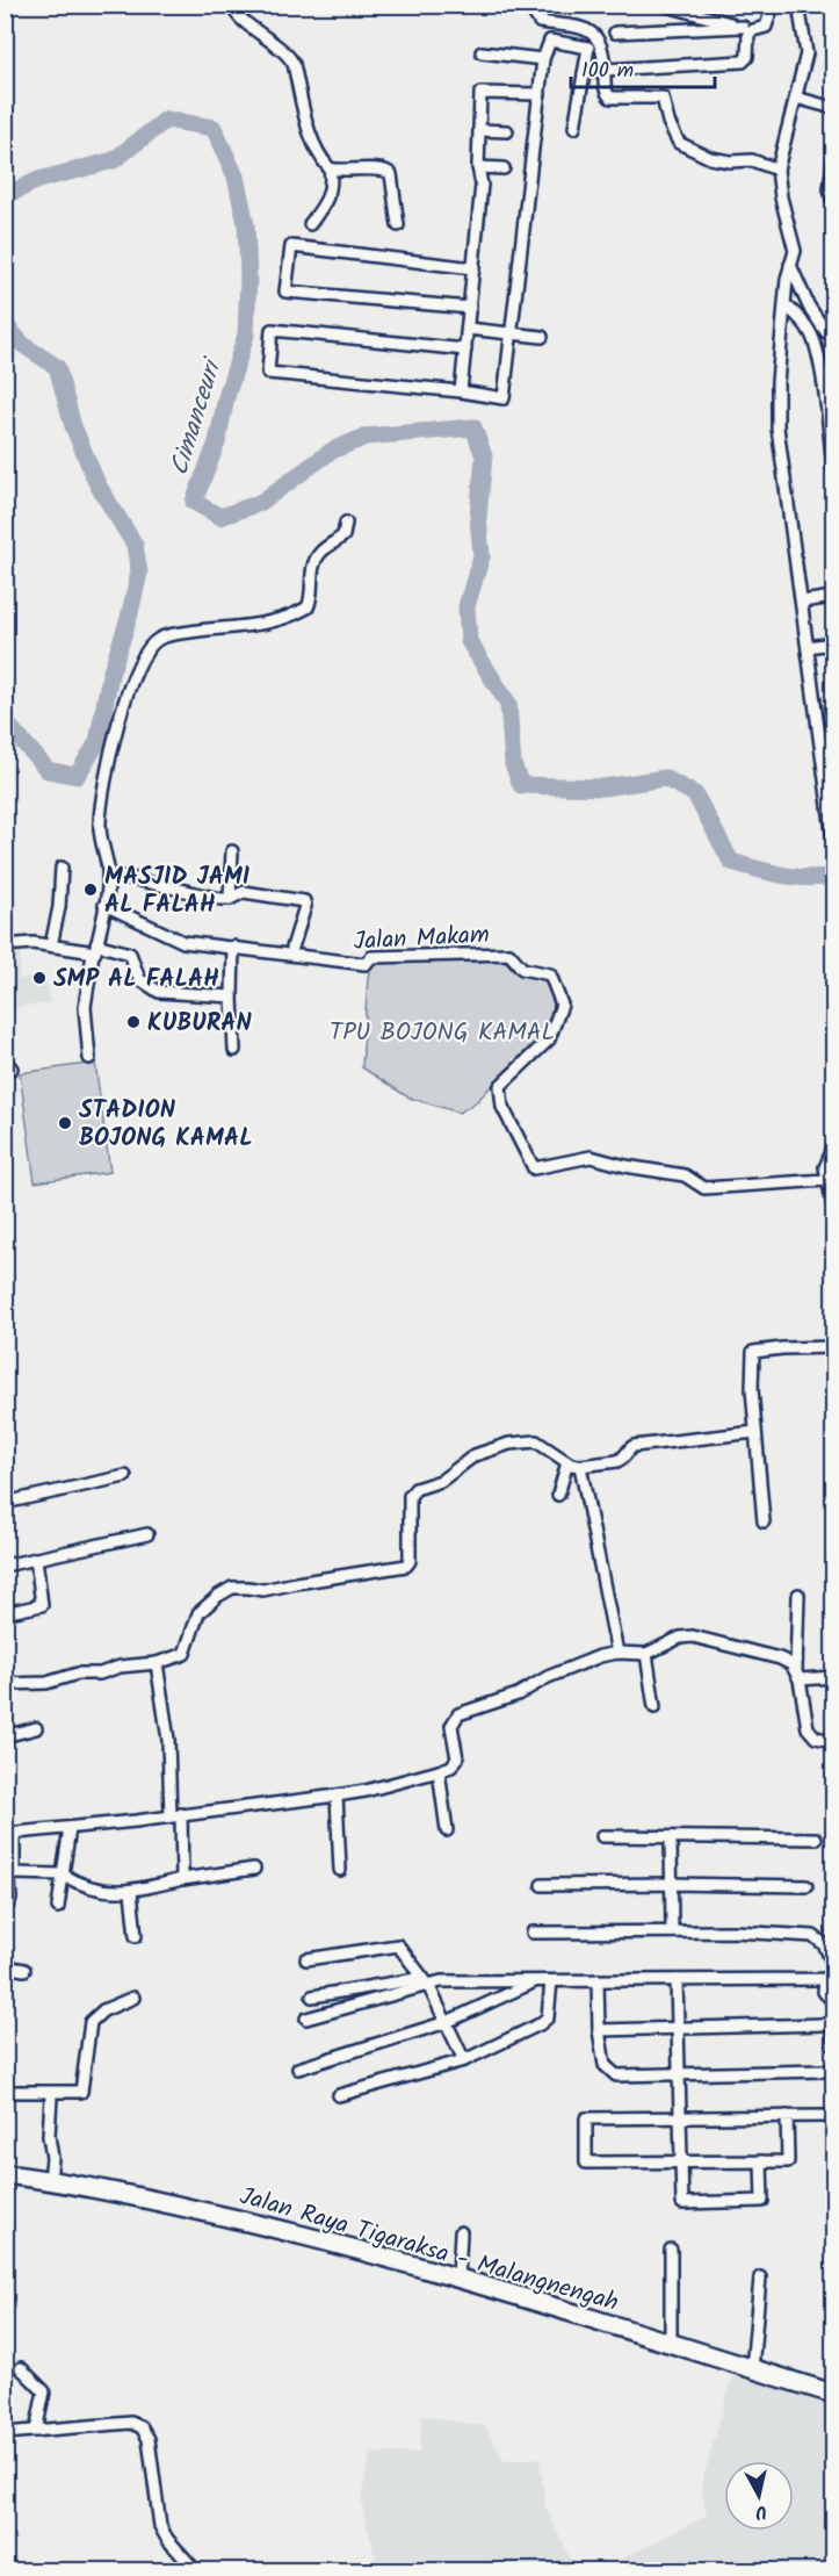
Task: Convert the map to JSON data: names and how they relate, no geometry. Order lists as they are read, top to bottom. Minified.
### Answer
{"streets":{"main road":["Jalan Raya Tigaraksa - Malangnengah"],"street":["Jalan Makam"]},"water":["Cimanceuri"],"parks":["TPU BOJONG KAMAL"],"places":["MASJID JAMI AL FALAH","SMP AL FALAH","KUBURAN","STADION BOJONG KAMAL"],"scale_bar":"100 m","north":"bottom"}
